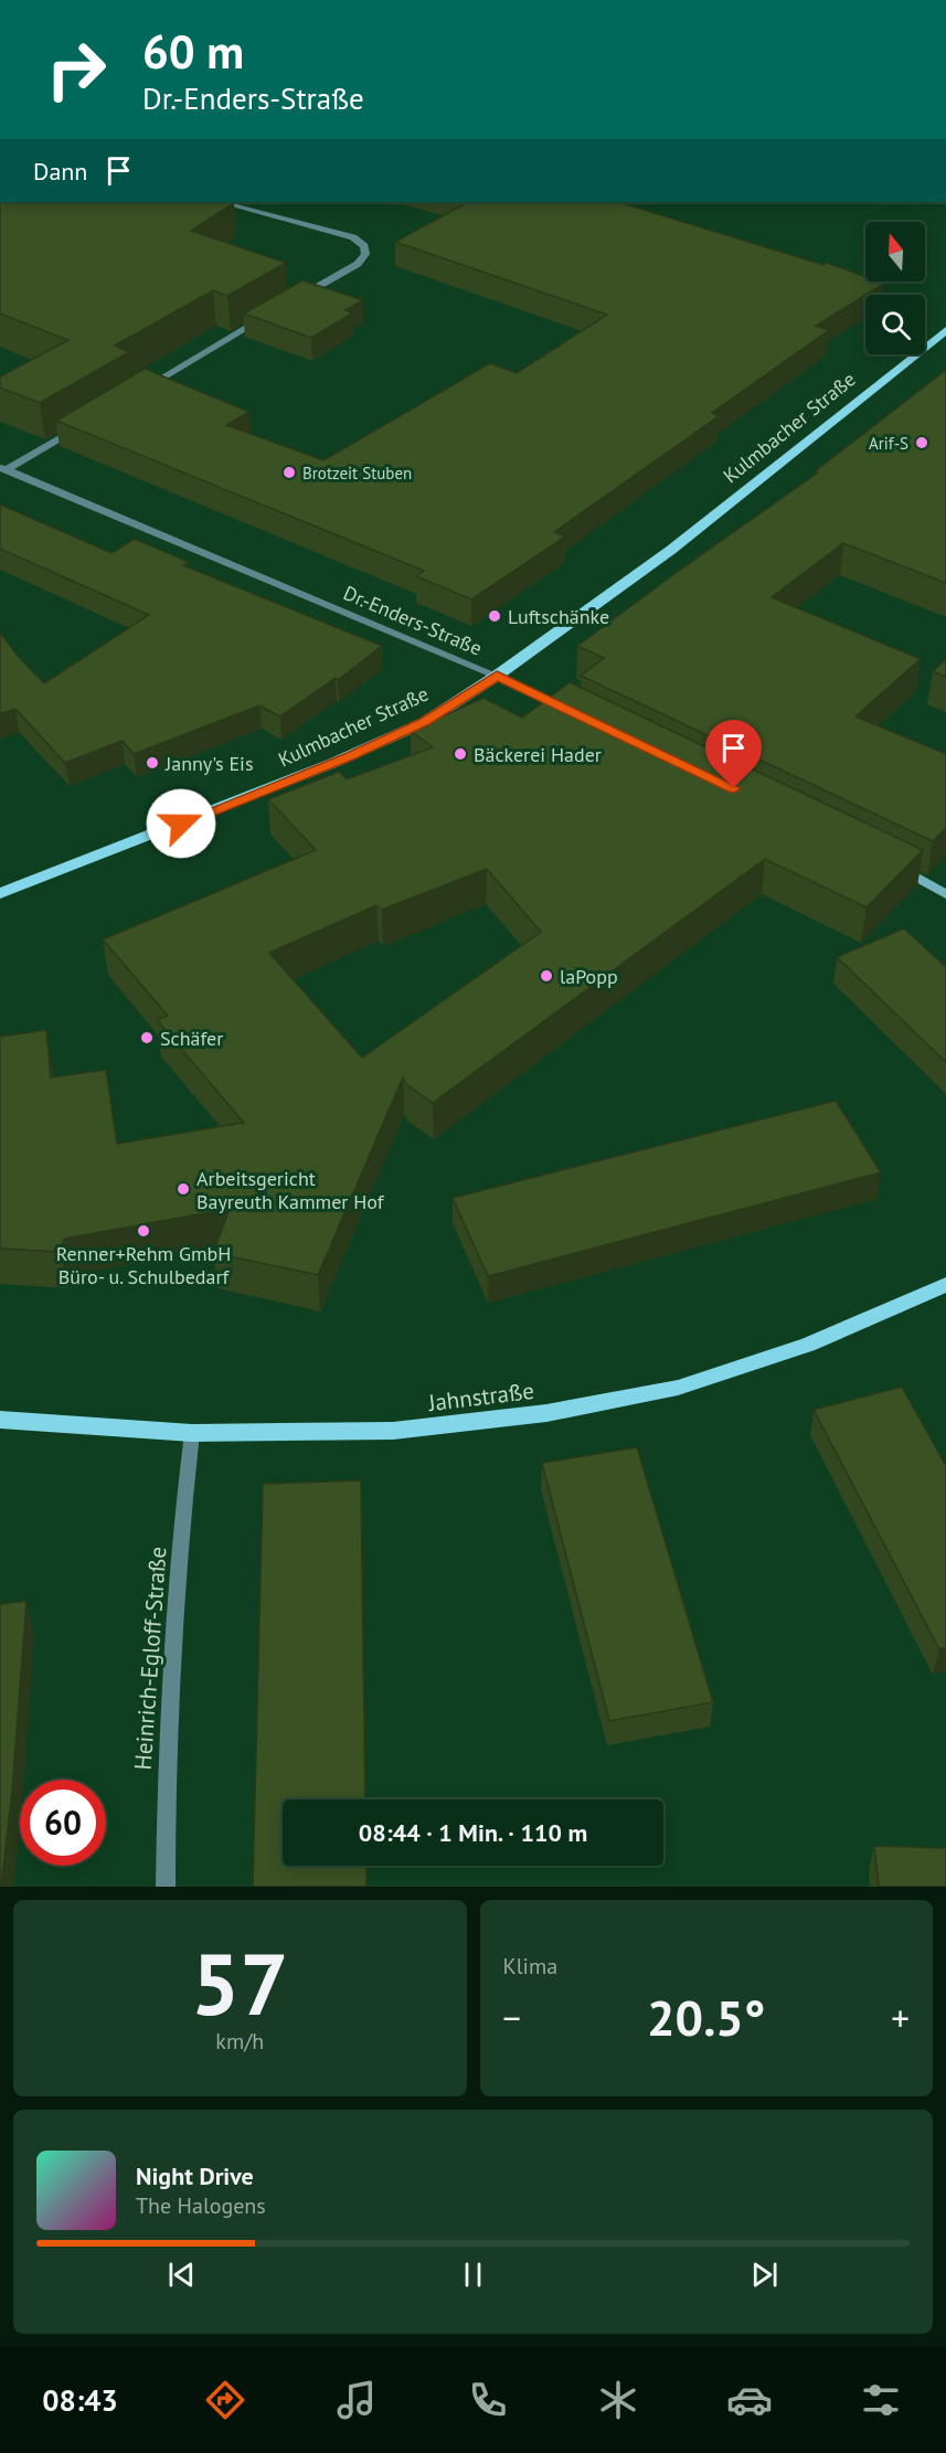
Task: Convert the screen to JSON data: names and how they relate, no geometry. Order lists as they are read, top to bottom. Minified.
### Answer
{"streets":{"main road":["Kulmbacher Straße","Dr.-Enders-Straße","Jahnstraße"],"street":["Heinrich-Egloff-Straße"]},"crossings":[["Kulmbacher Straße","Dr.-Enders-Straße"],["Jahnstraße","Heinrich-Egloff-Straße"]],"places":["Arif-S","Brotzeit Stuben","Luftschänke","Bäckerei Hader","Janny's Eis","laPopp","Schäfer","Arbeitsgericht Bayreuth Kammer Hof","Renner+Rehm GmbH Büro- u. Schulbedarf"],"north":"top","page":{"turn":["60 m","Dr.-Enders-Straße"],"then":"Dann","limit":"60","trip":"08:44 · 1 Min. · 110 m","tile":[["57","km/h"],"Klima"],"heat":["−","20.5°","+"],"song":["Night Drive","The Halogens"],"tabs":"08:43"}}
